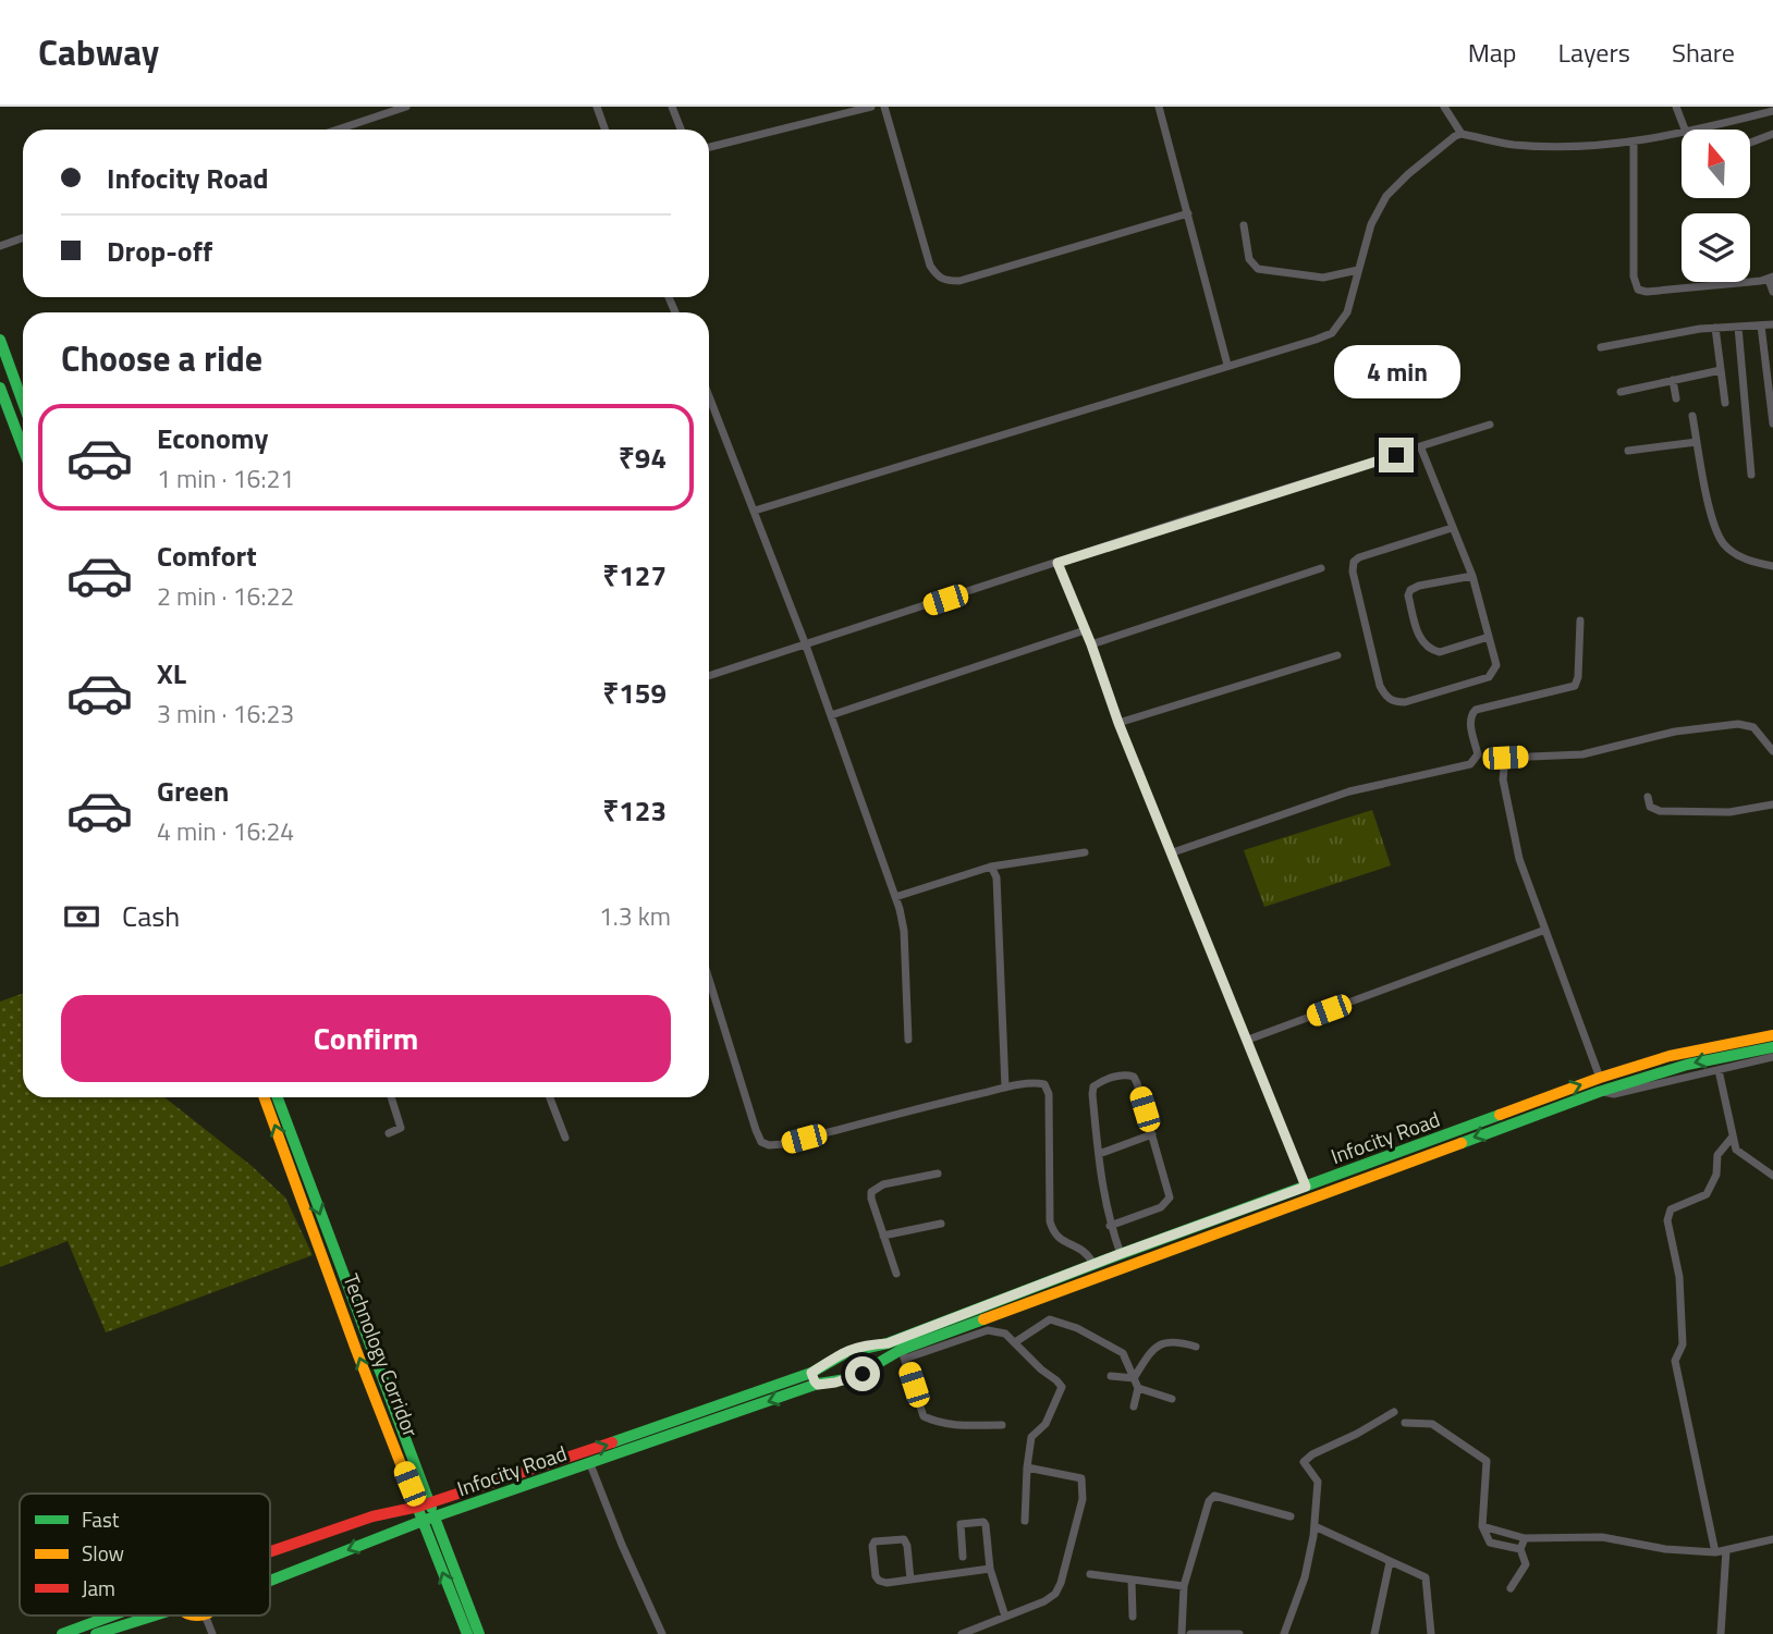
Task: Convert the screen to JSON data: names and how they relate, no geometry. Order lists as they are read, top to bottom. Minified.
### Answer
{"streets":{"main road":["Infocity Road","Technology Corridor"]},"crossings":[["Infocity Road","Technology Corridor"]],"legend":["Fast","Slow","Jam"],"north":"top","page":{"header":"Cabway","nav":["Map","Layers","Share"],"banner":["Infocity Road","Drop-off"],"heading":"Choose a ride","bubble":"4 min","list":[{"name":"Economy","note":"1 min · 16:21","value":"₹94"},{"name":"Comfort","note":"2 min · 16:22","value":"₹127"},{"name":"XL","note":"3 min · 16:23","value":"₹159"},{"name":"Green","note":"4 min · 16:24","value":"₹123"}],"pay":["Cash","1.3 km"],"buttons":"Confirm"}}
